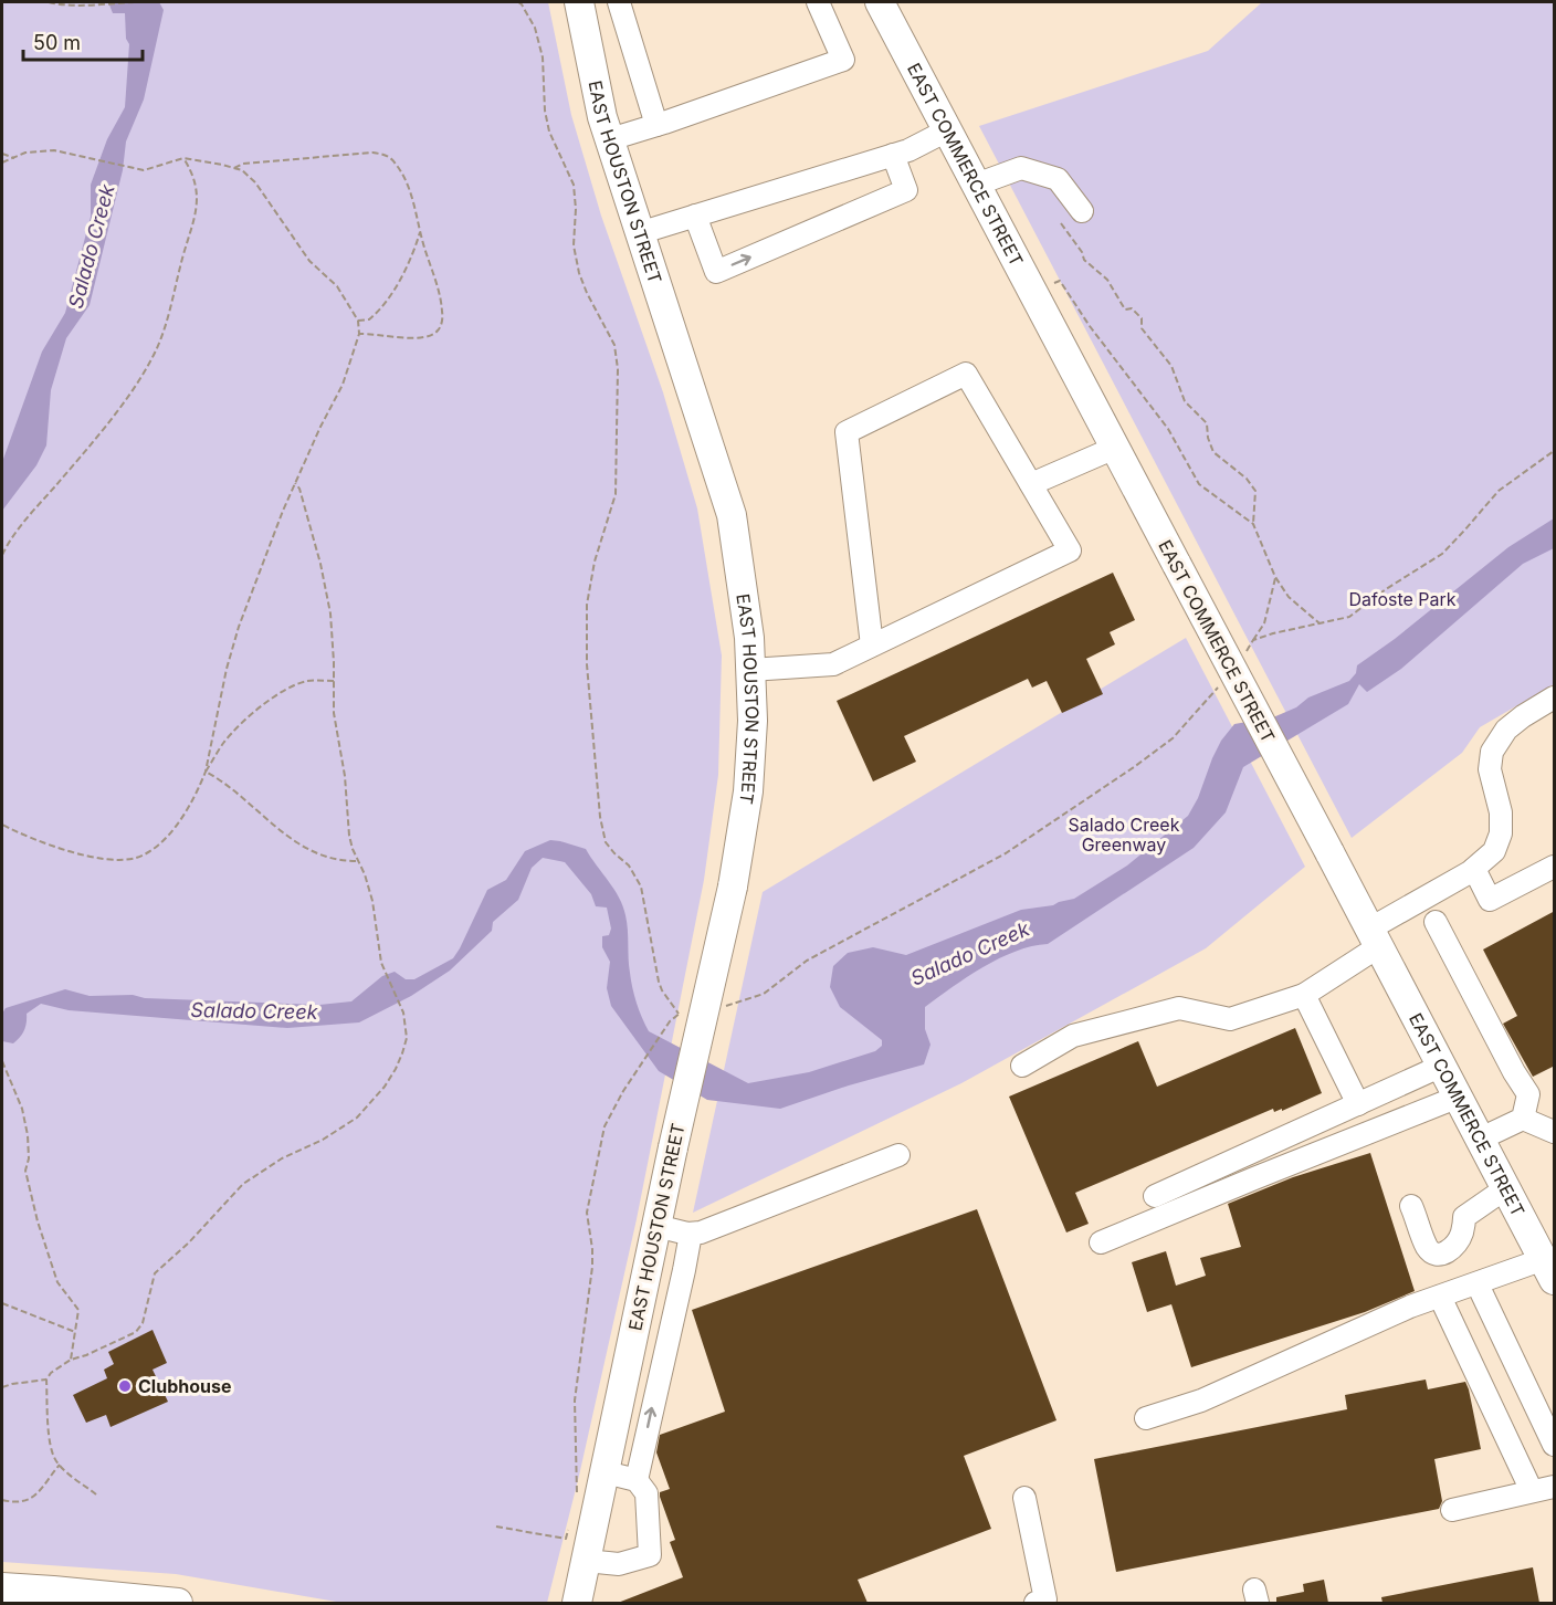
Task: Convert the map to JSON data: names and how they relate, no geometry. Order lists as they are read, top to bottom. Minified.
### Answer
{"streets":{"main road":["EAST COMMERCE STREET","EAST HOUSTON STREET"]},"water":["Salado Creek"],"parks":["Dafoste Park","Salado Creek Greenway"],"places":["Clubhouse"],"scale_bar":"50 m"}
